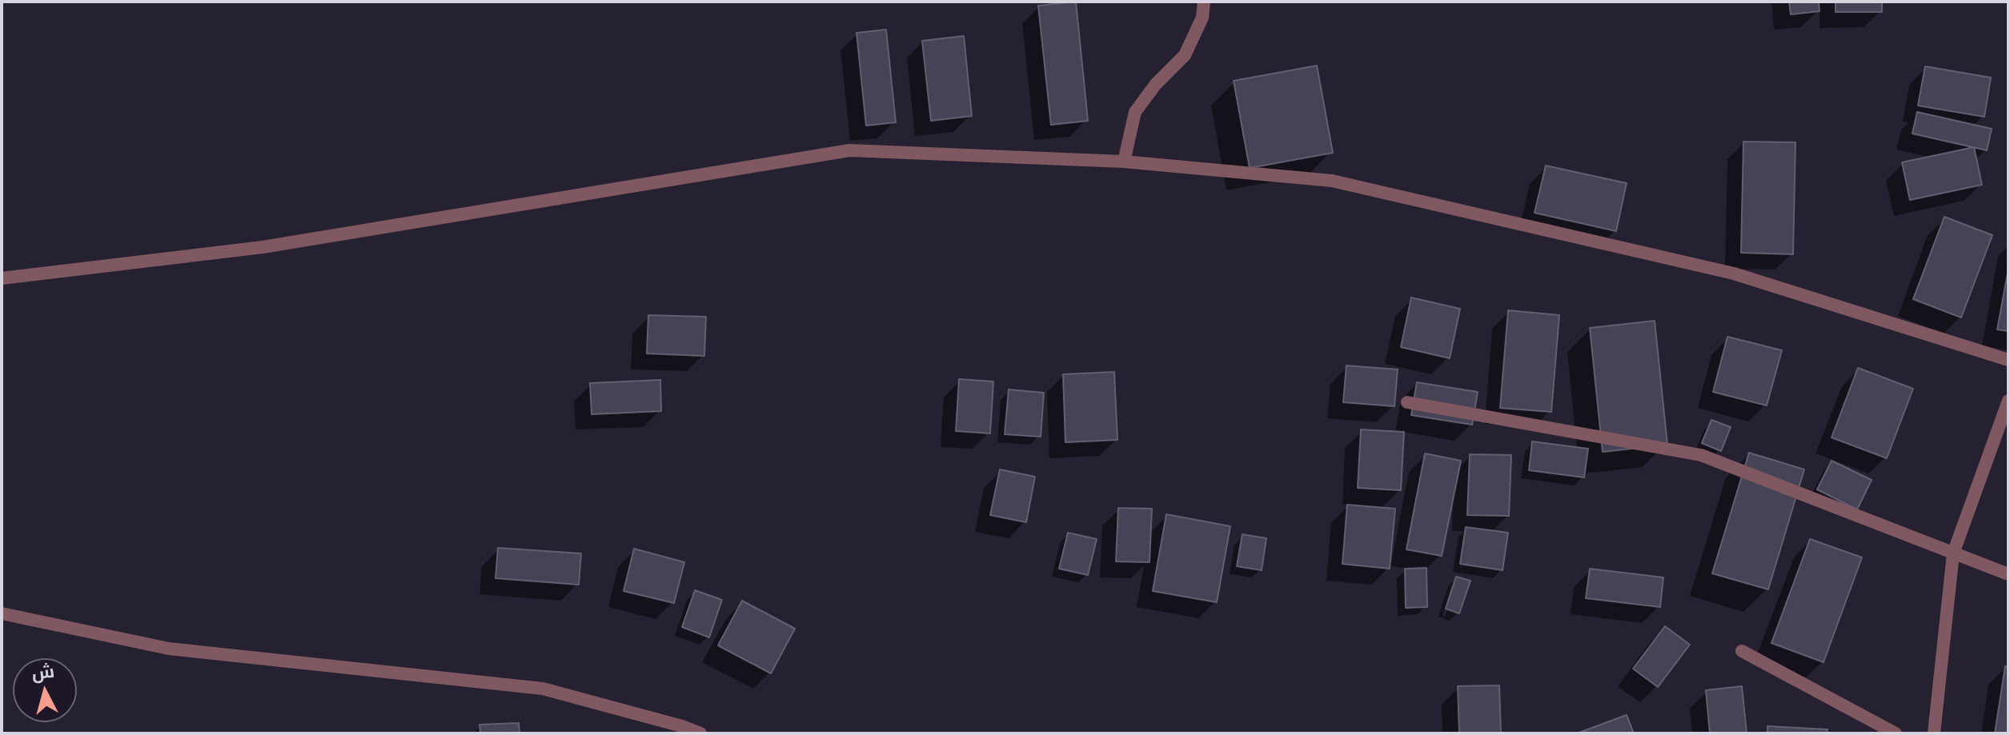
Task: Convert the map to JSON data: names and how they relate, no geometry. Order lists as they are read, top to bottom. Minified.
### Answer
{"north":"top"}
